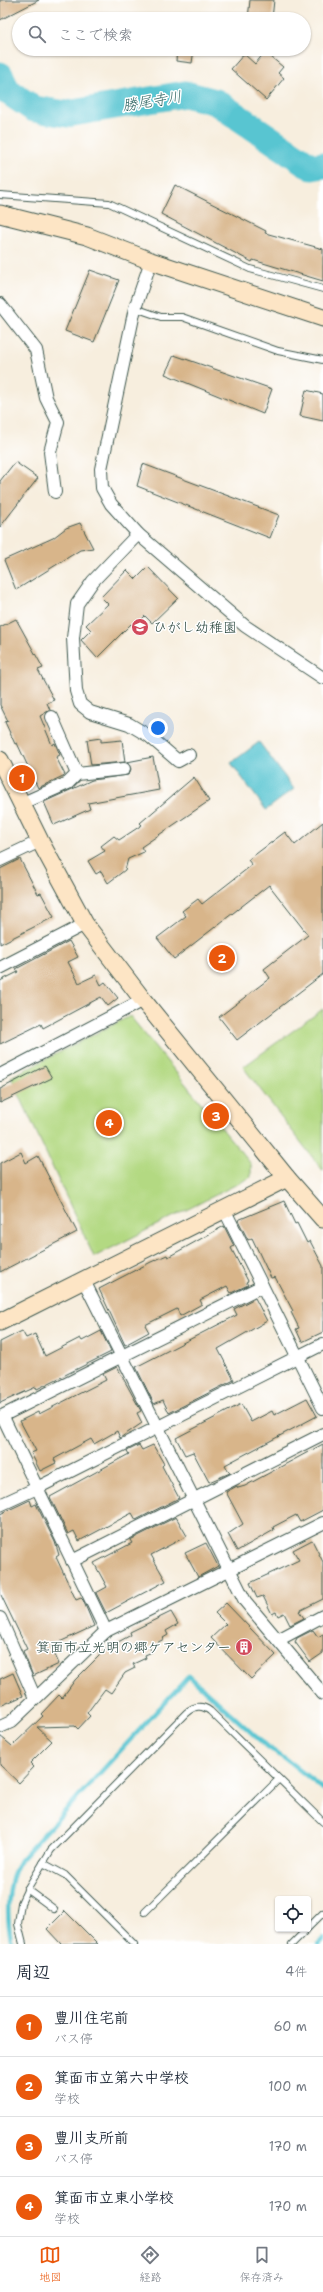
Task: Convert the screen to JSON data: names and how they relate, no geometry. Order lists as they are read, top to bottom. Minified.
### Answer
{"water":["勝尾寺川"],"places":{"school or university":["ひがし幼稚園"],"building":["箕面市立光明の郷ケアセンター"]},"page":{"search":"ここで検索","pins":["1","2","3","4"],"heading":["周辺","4件"],"list":[{"mark":"1","name":"豊川住宅前","note":"バス停","value":"60 m"},{"mark":"2","name":"箕面市立第六中学校","note":"学校","value":"100 m"},{"mark":"3","name":"豊川支所前","note":"バス停","value":"170 m"},{"mark":"4","name":"箕面市立東小学校","note":"学校","value":"170 m"}],"nav":["地図","経路","保存済み"]}}
